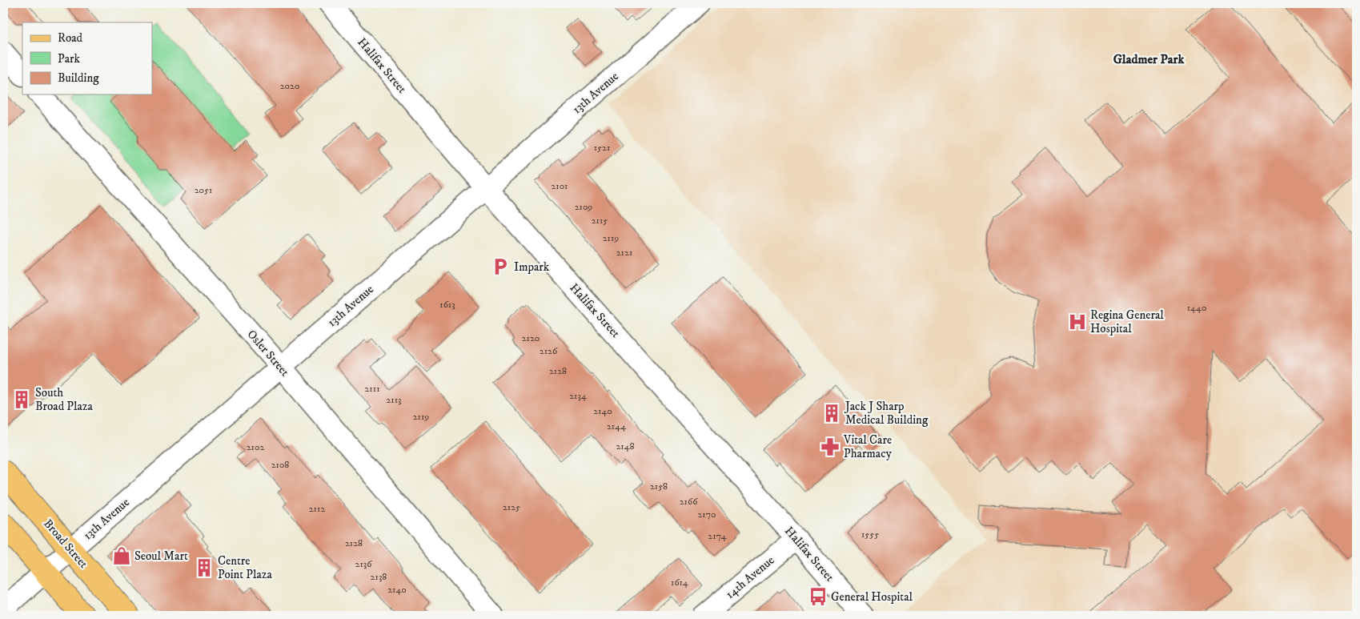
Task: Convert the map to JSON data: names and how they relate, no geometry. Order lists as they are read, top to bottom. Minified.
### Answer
{"streets":{"main road":["Broad Street"],"street":["Halifax Street","13th Avenue","Osler Street","14th Avenue"]},"crossings":[["Halifax Street","13th Avenue"],["Halifax Street","14th Avenue"],["13th Avenue","Osler Street"],["13th Avenue","Broad Street"]],"districts":["Gladmer Park"],"places":{"parking":["Impark"],"hospital":["Regina General Hospital"],"building":["South Broad Plaza","Jack J Sharp Medical Building","Centre Point Plaza"],"pharmacy":["Vital Care Pharmacy"],"shop":["Seoul Mart"],"bus stop":["General Hospital"]},"house_numbers":["2020","1521","2101","2051","2109","2115","2119","2121","1613","1440","2120","2126","2128","2111","2134","2113","2140","2119","2144","2148","2102","2108","2158","2166","2125","2112","2170","1555","2174","2128","2136","2138","1614","2140"],"legend":["Road","Park","Building"]}
